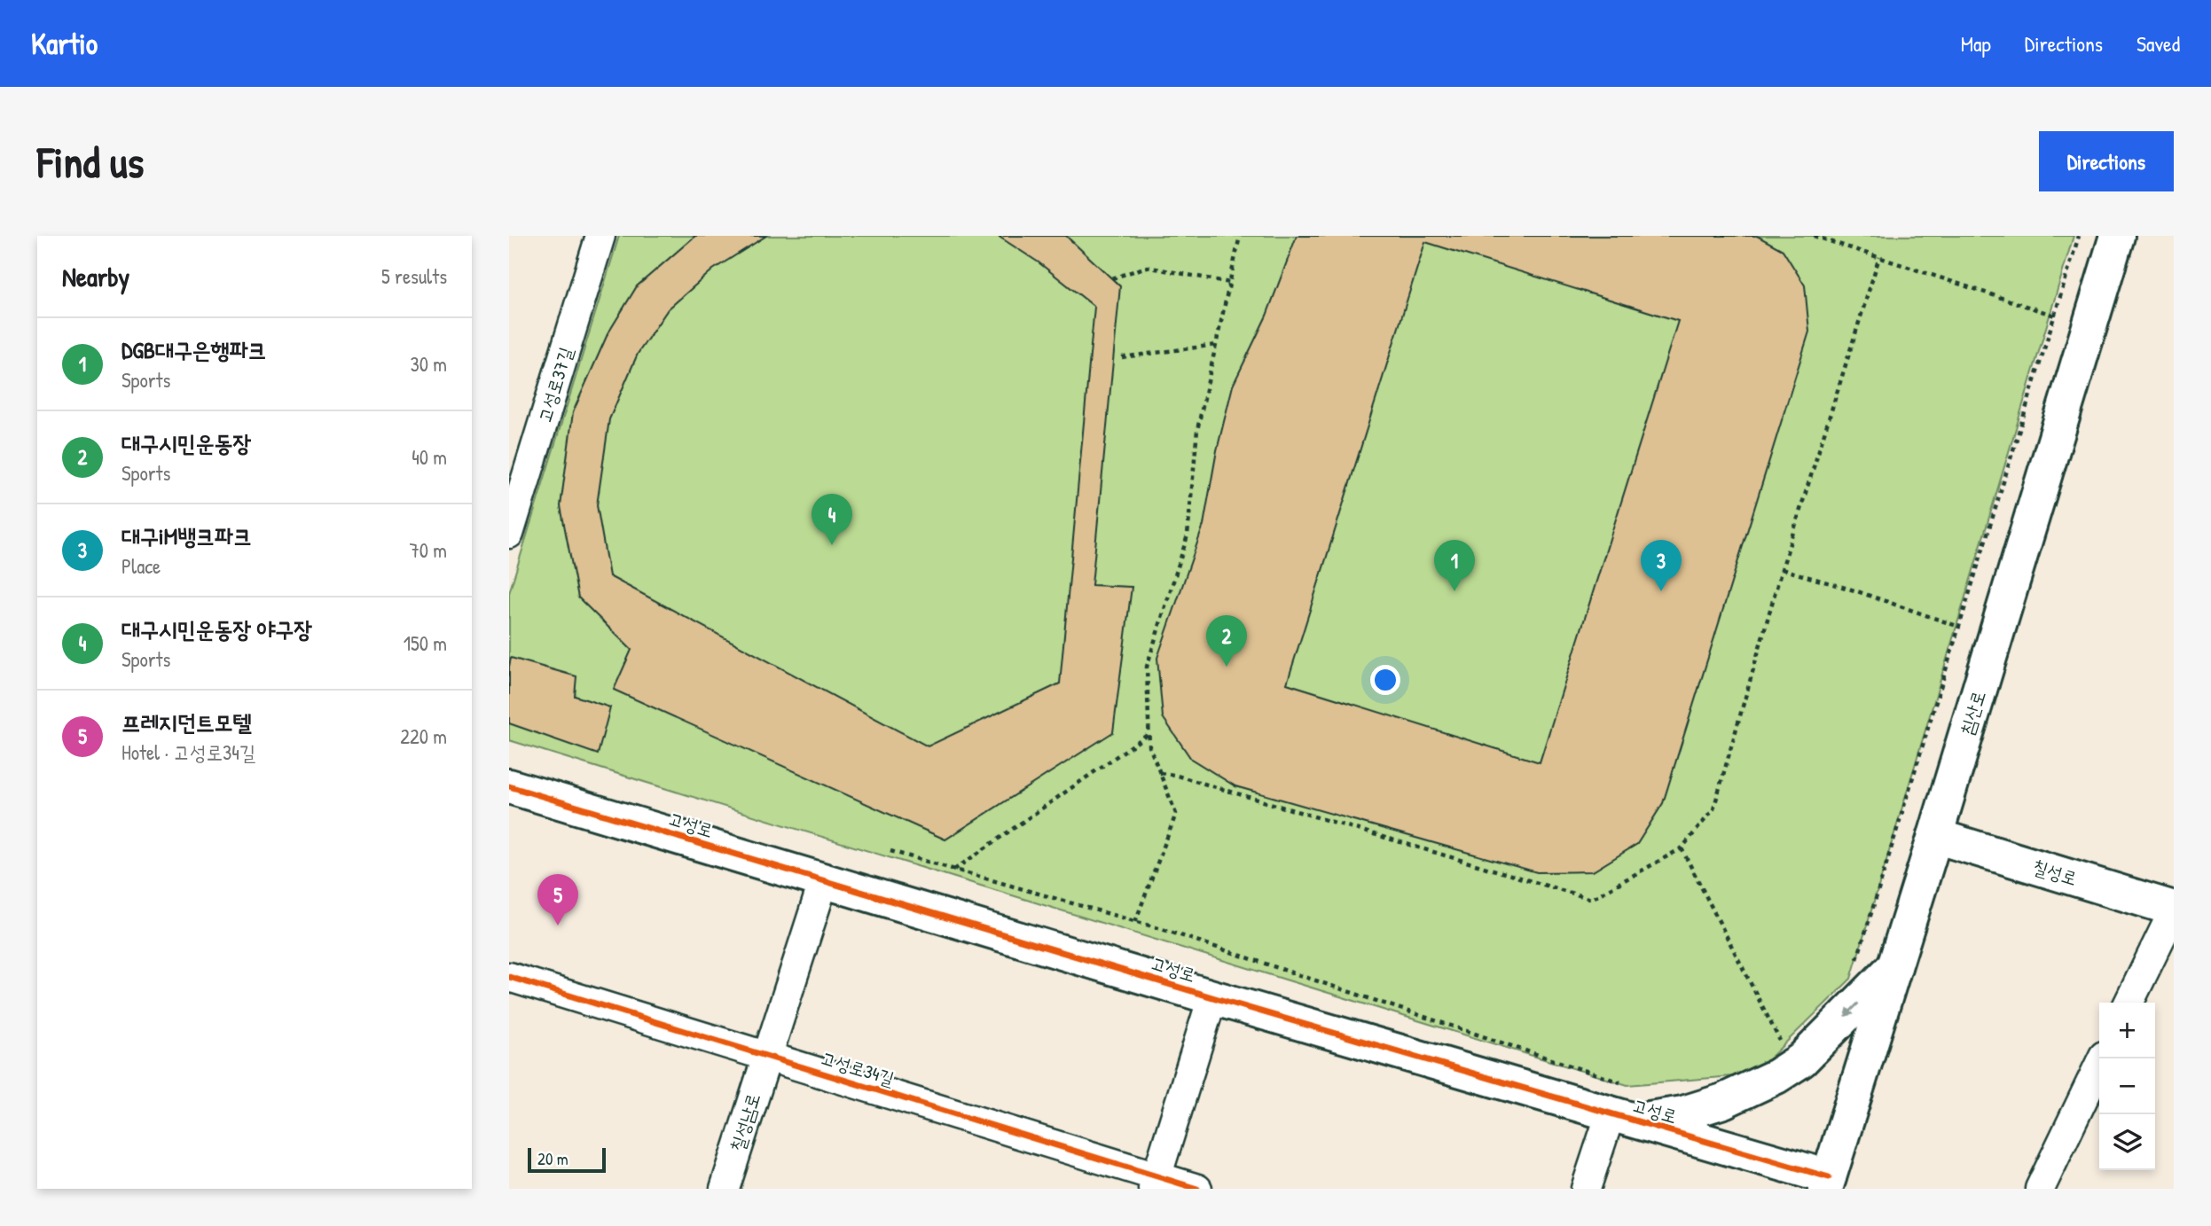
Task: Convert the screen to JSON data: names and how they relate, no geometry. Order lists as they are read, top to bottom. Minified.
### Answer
{"streets":{"street":["고성로37길","침산로","고성로","칠성로","고성로34길","칠성남로"]},"crossings":[["침산로","고성로"],["침산로","칠성로"],["고성로","칠성남로"],["고성로34길","칠성남로"]],"scale_bar":"20 m","page":{"header":"Kartio","nav":["Map","Directions","Saved"],"buttons":"Directions","title":"Find us","heading":["Nearby","5 results"],"list":[{"mark":"1","name":"DGB대구은행파크","note":"Sports","value":"30 m"},{"mark":"2","name":"대구시민운동장","note":"Sports","value":"40 m"},{"mark":"3","name":"대구iM뱅크파크","note":"Place","value":"70 m"},{"mark":"4","name":"대구시민운동장 야구장","note":"Sports","value":"150 m"},{"mark":"5","name":"프레지던트모텔","note":"Hotel · 고성로34길","value":"220 m"}],"pins":["4","1","3","2","5"],"map_buttons":["+","−"],"scale":"20 m"}}
